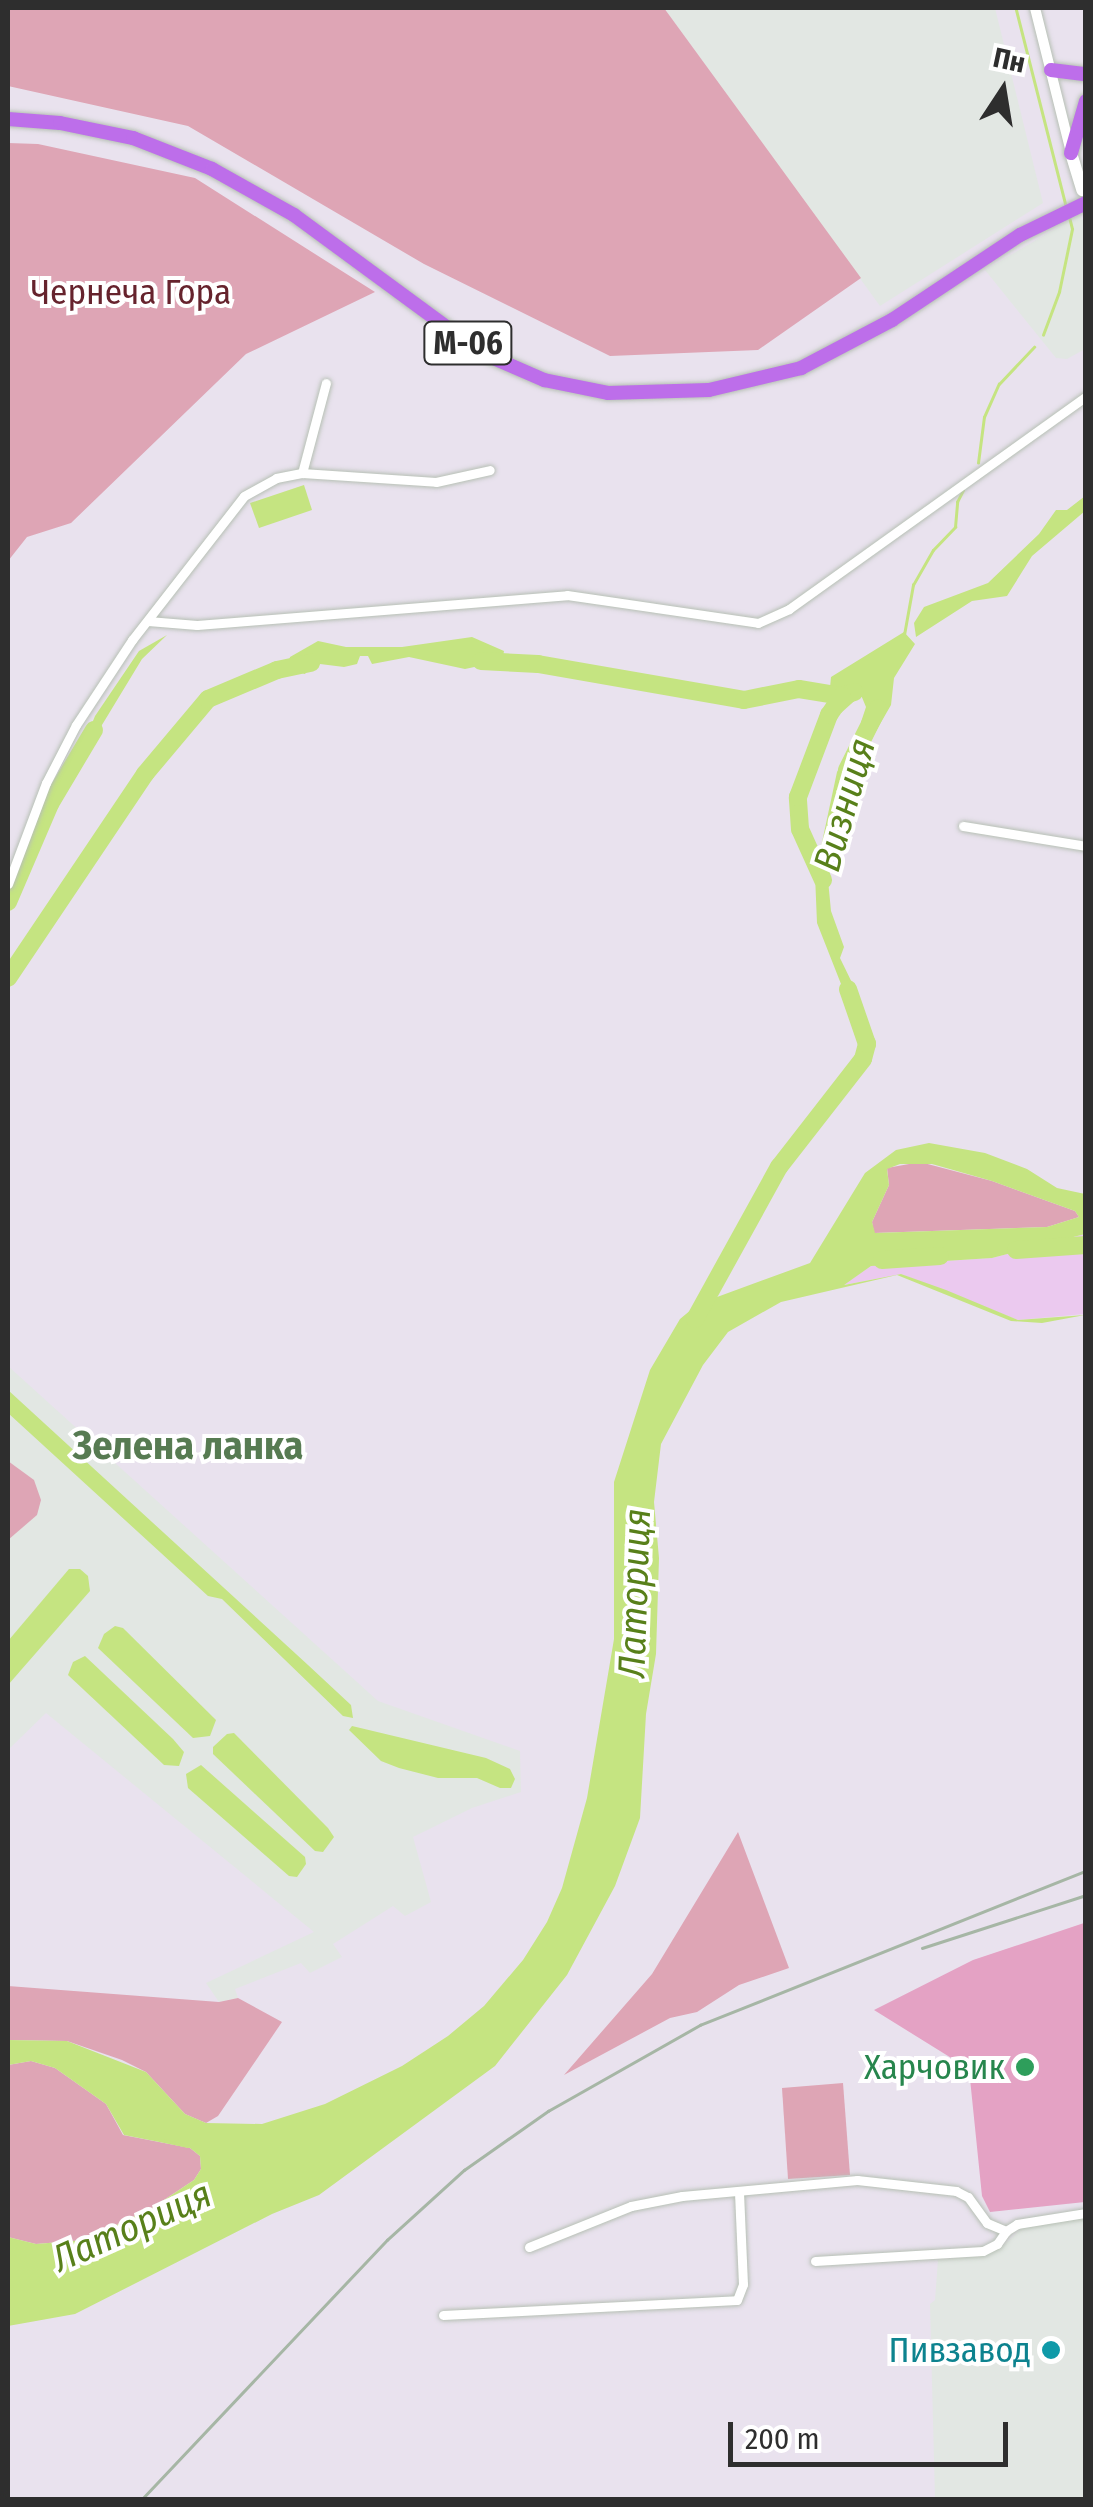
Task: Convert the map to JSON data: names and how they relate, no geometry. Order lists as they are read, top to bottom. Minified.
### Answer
{"streets":{"highway":["М-06"]},"districts":["Зелена ланка"],"water":["Визниця","Латориця"],"parks":["Чернеча Гора"],"places":["Харчовик","Пивзавод"],"scale_bar":"200 m","north":"top"}
